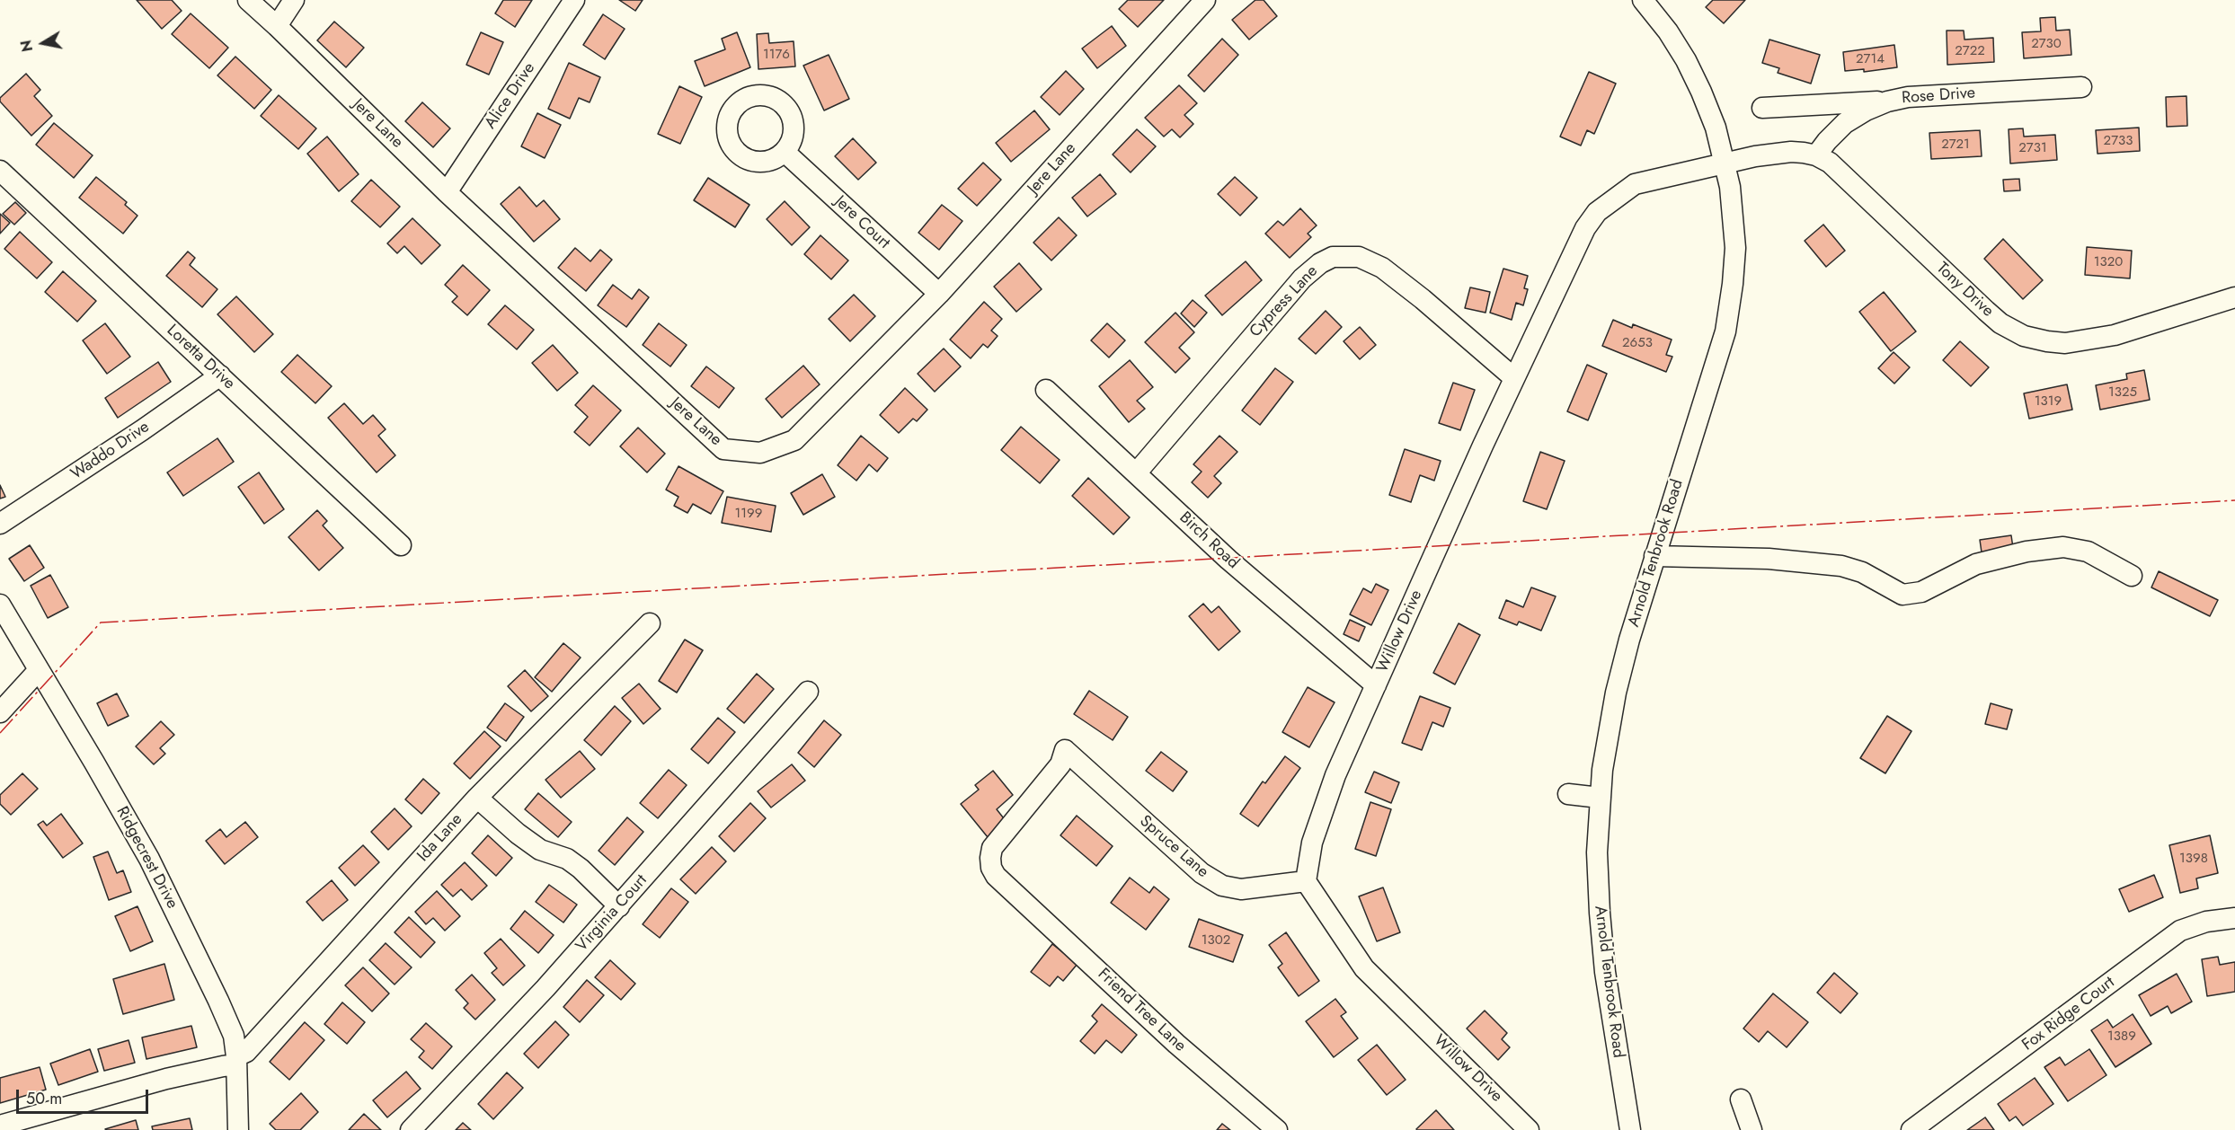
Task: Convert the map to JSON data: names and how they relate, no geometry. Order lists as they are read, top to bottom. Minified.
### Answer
{"streets":{"street":["Alice Drive","Rose Drive","Jere Lane","Jere Court","Tony Drive","Cypress Lane","Loretta Drive","Waddo Drive","Birch Road","Arnold Tenbrook Road","Willow Drive","Ida Lane","Spruce Lane","Ridgecrest Drive","Virginia Court","Friend Tree Lane","Fox Ridge Court"]},"crossings":[["Alice Drive","Jere Lane"],["Rose Drive","Tony Drive"],["Jere Lane","Jere Court"],["Tony Drive","Arnold Tenbrook Road"],["Tony Drive","Willow Drive"],["Cypress Lane","Birch Road"],["Cypress Lane","Willow Drive"],["Loretta Drive","Waddo Drive"],["Birch Road","Willow Drive"],["Arnold Tenbrook Road","Willow Drive"],["Willow Drive","Spruce Lane"],["Ida Lane","Ridgecrest Drive"],["Spruce Lane","Friend Tree Lane"]],"house_numbers":["2730","2722","1176","2714","2733","2721","2731","1320","2653","1325","1319","1199","1398","1302","1389"],"scale_bar":"50 m","north":"left"}
